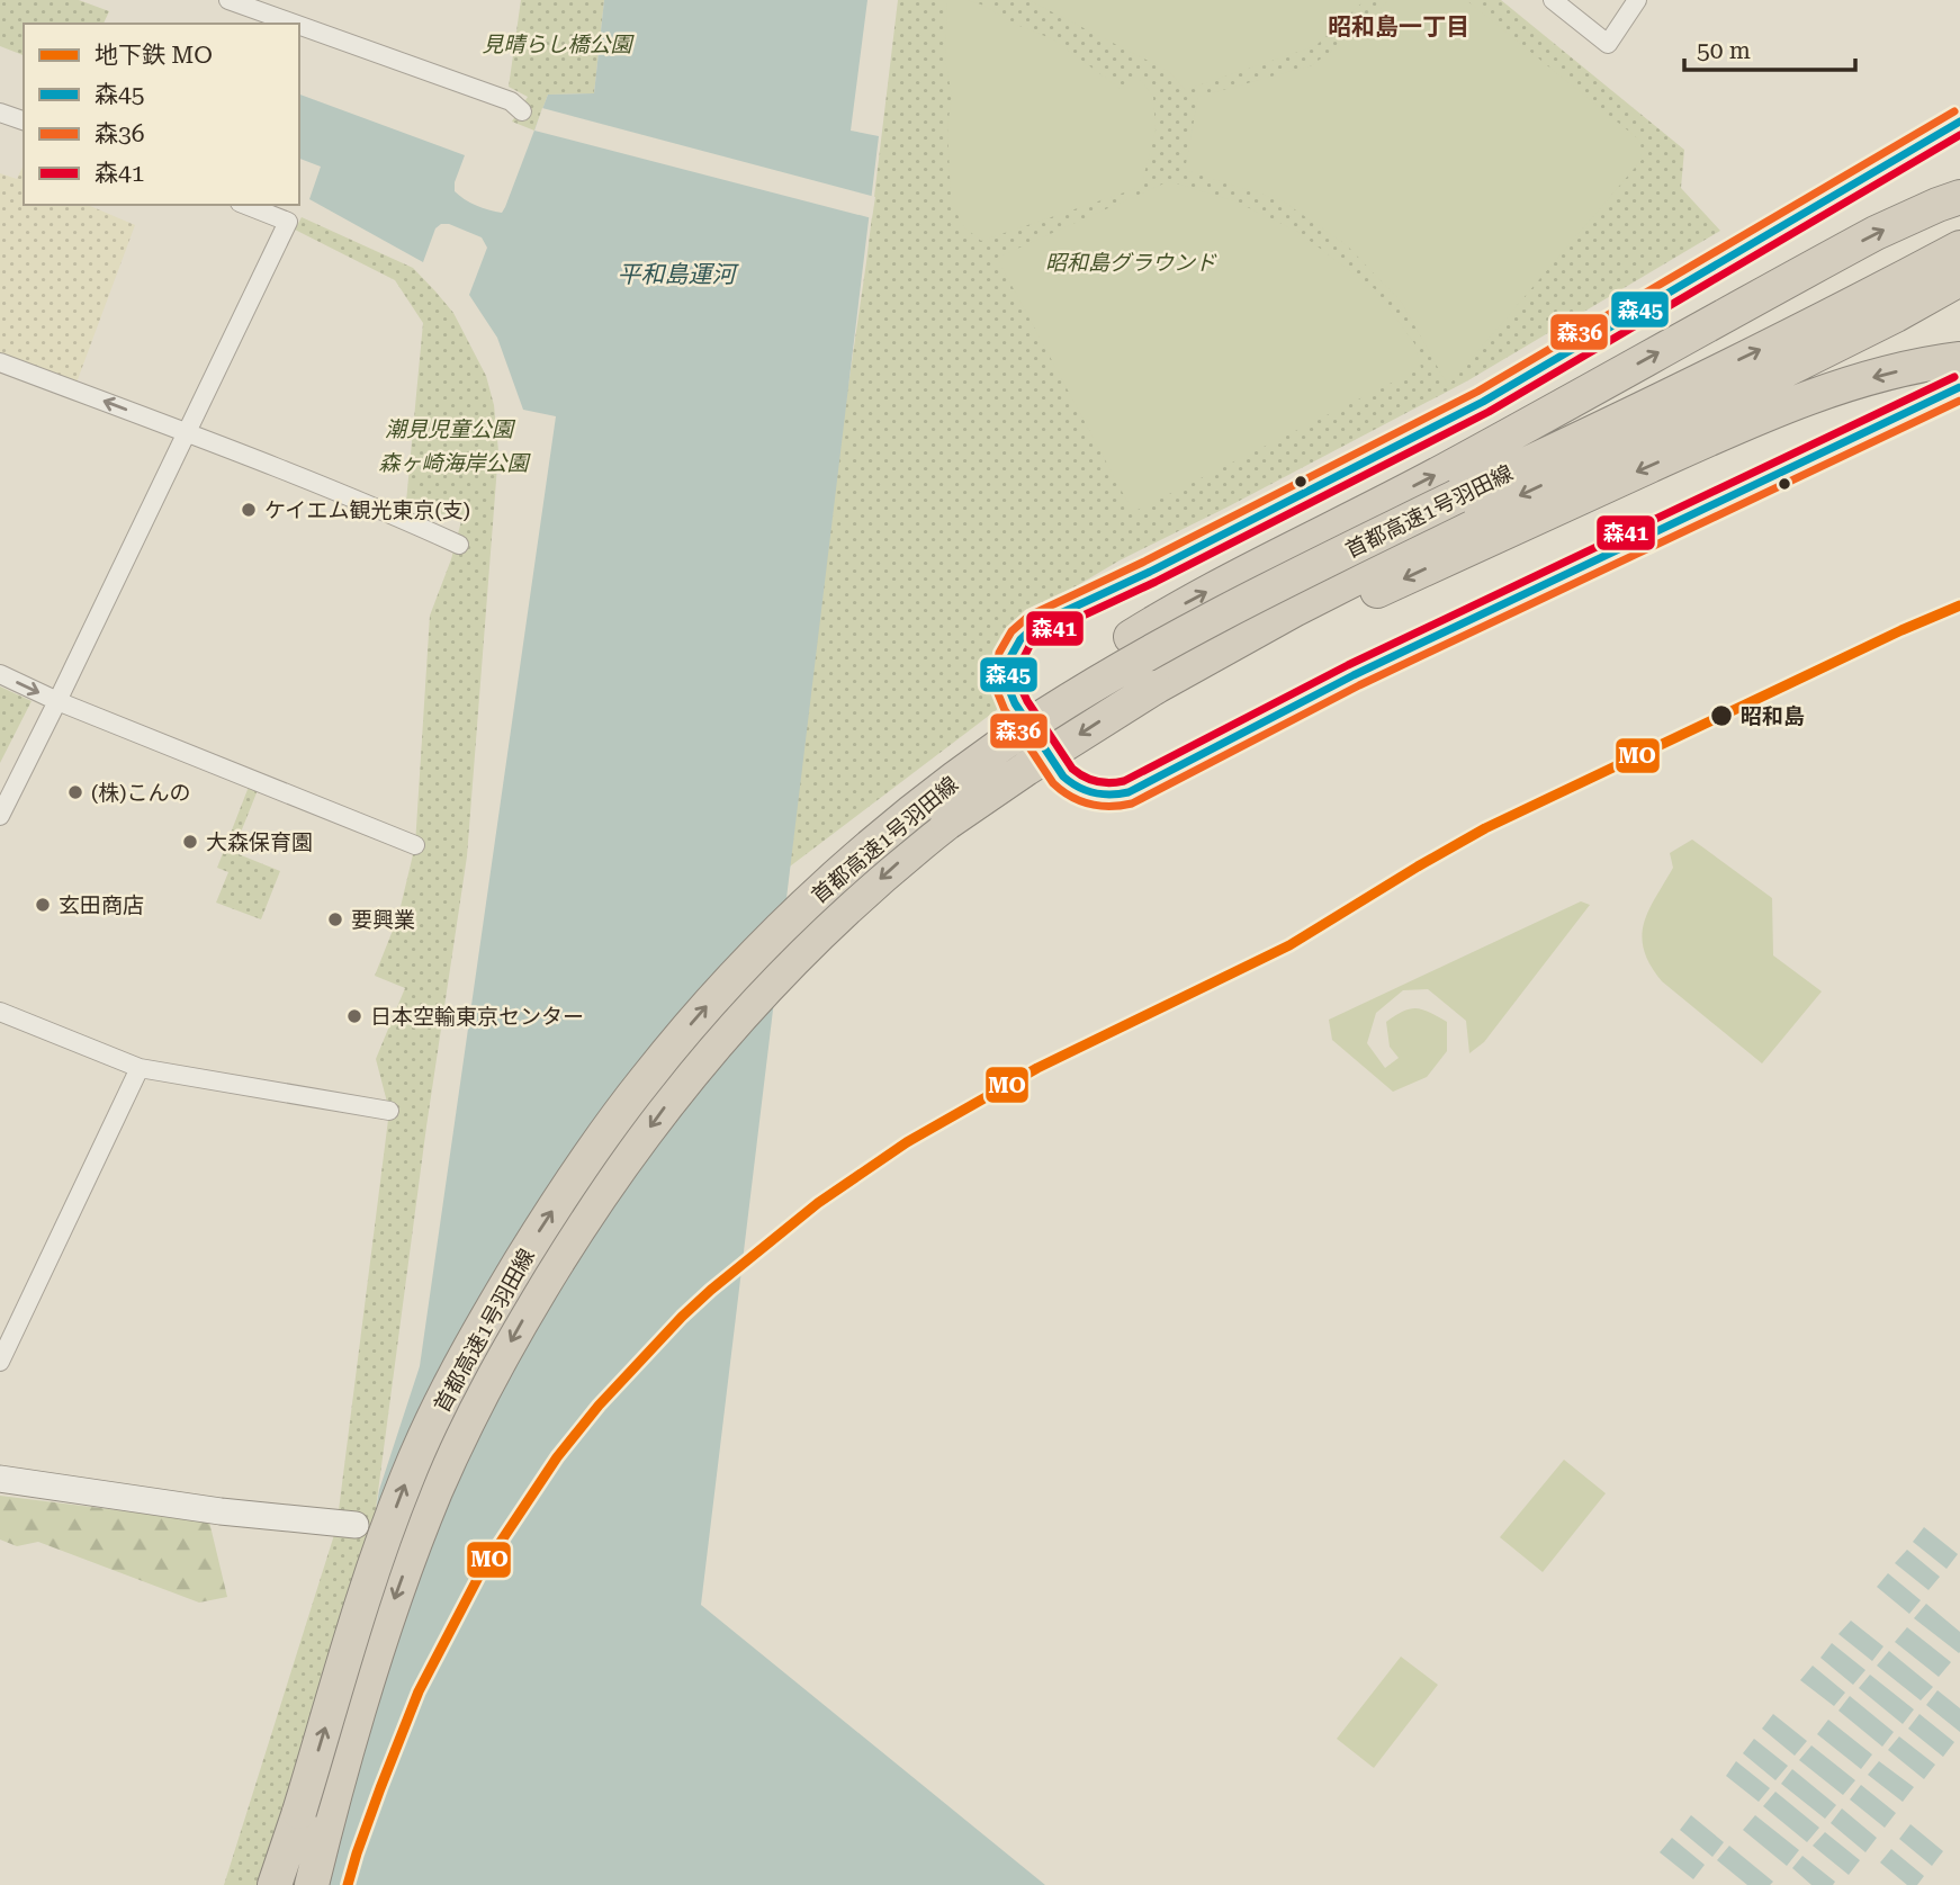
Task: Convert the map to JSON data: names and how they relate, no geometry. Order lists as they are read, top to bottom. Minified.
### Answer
{"streets":{"highway":["首都高速1号羽田線"]},"districts":["昭和島一丁目"],"water":["平和島運河"],"parks":["見晴らし橋公園","昭和島グラウンド","潮見児童公園","森ヶ崎海岸公園"],"places":["ケイエム観光東京(支)","昭和島","(株)こんの","大森保育園","玄田商店","要興業","日本空輸東京センター"],"lines":["transit line 森36","transit line 森45","transit line 森41","metro line MO"],"legend":["地下鉄 MO","森45","森36","森41"],"scale_bar":"50 m"}
